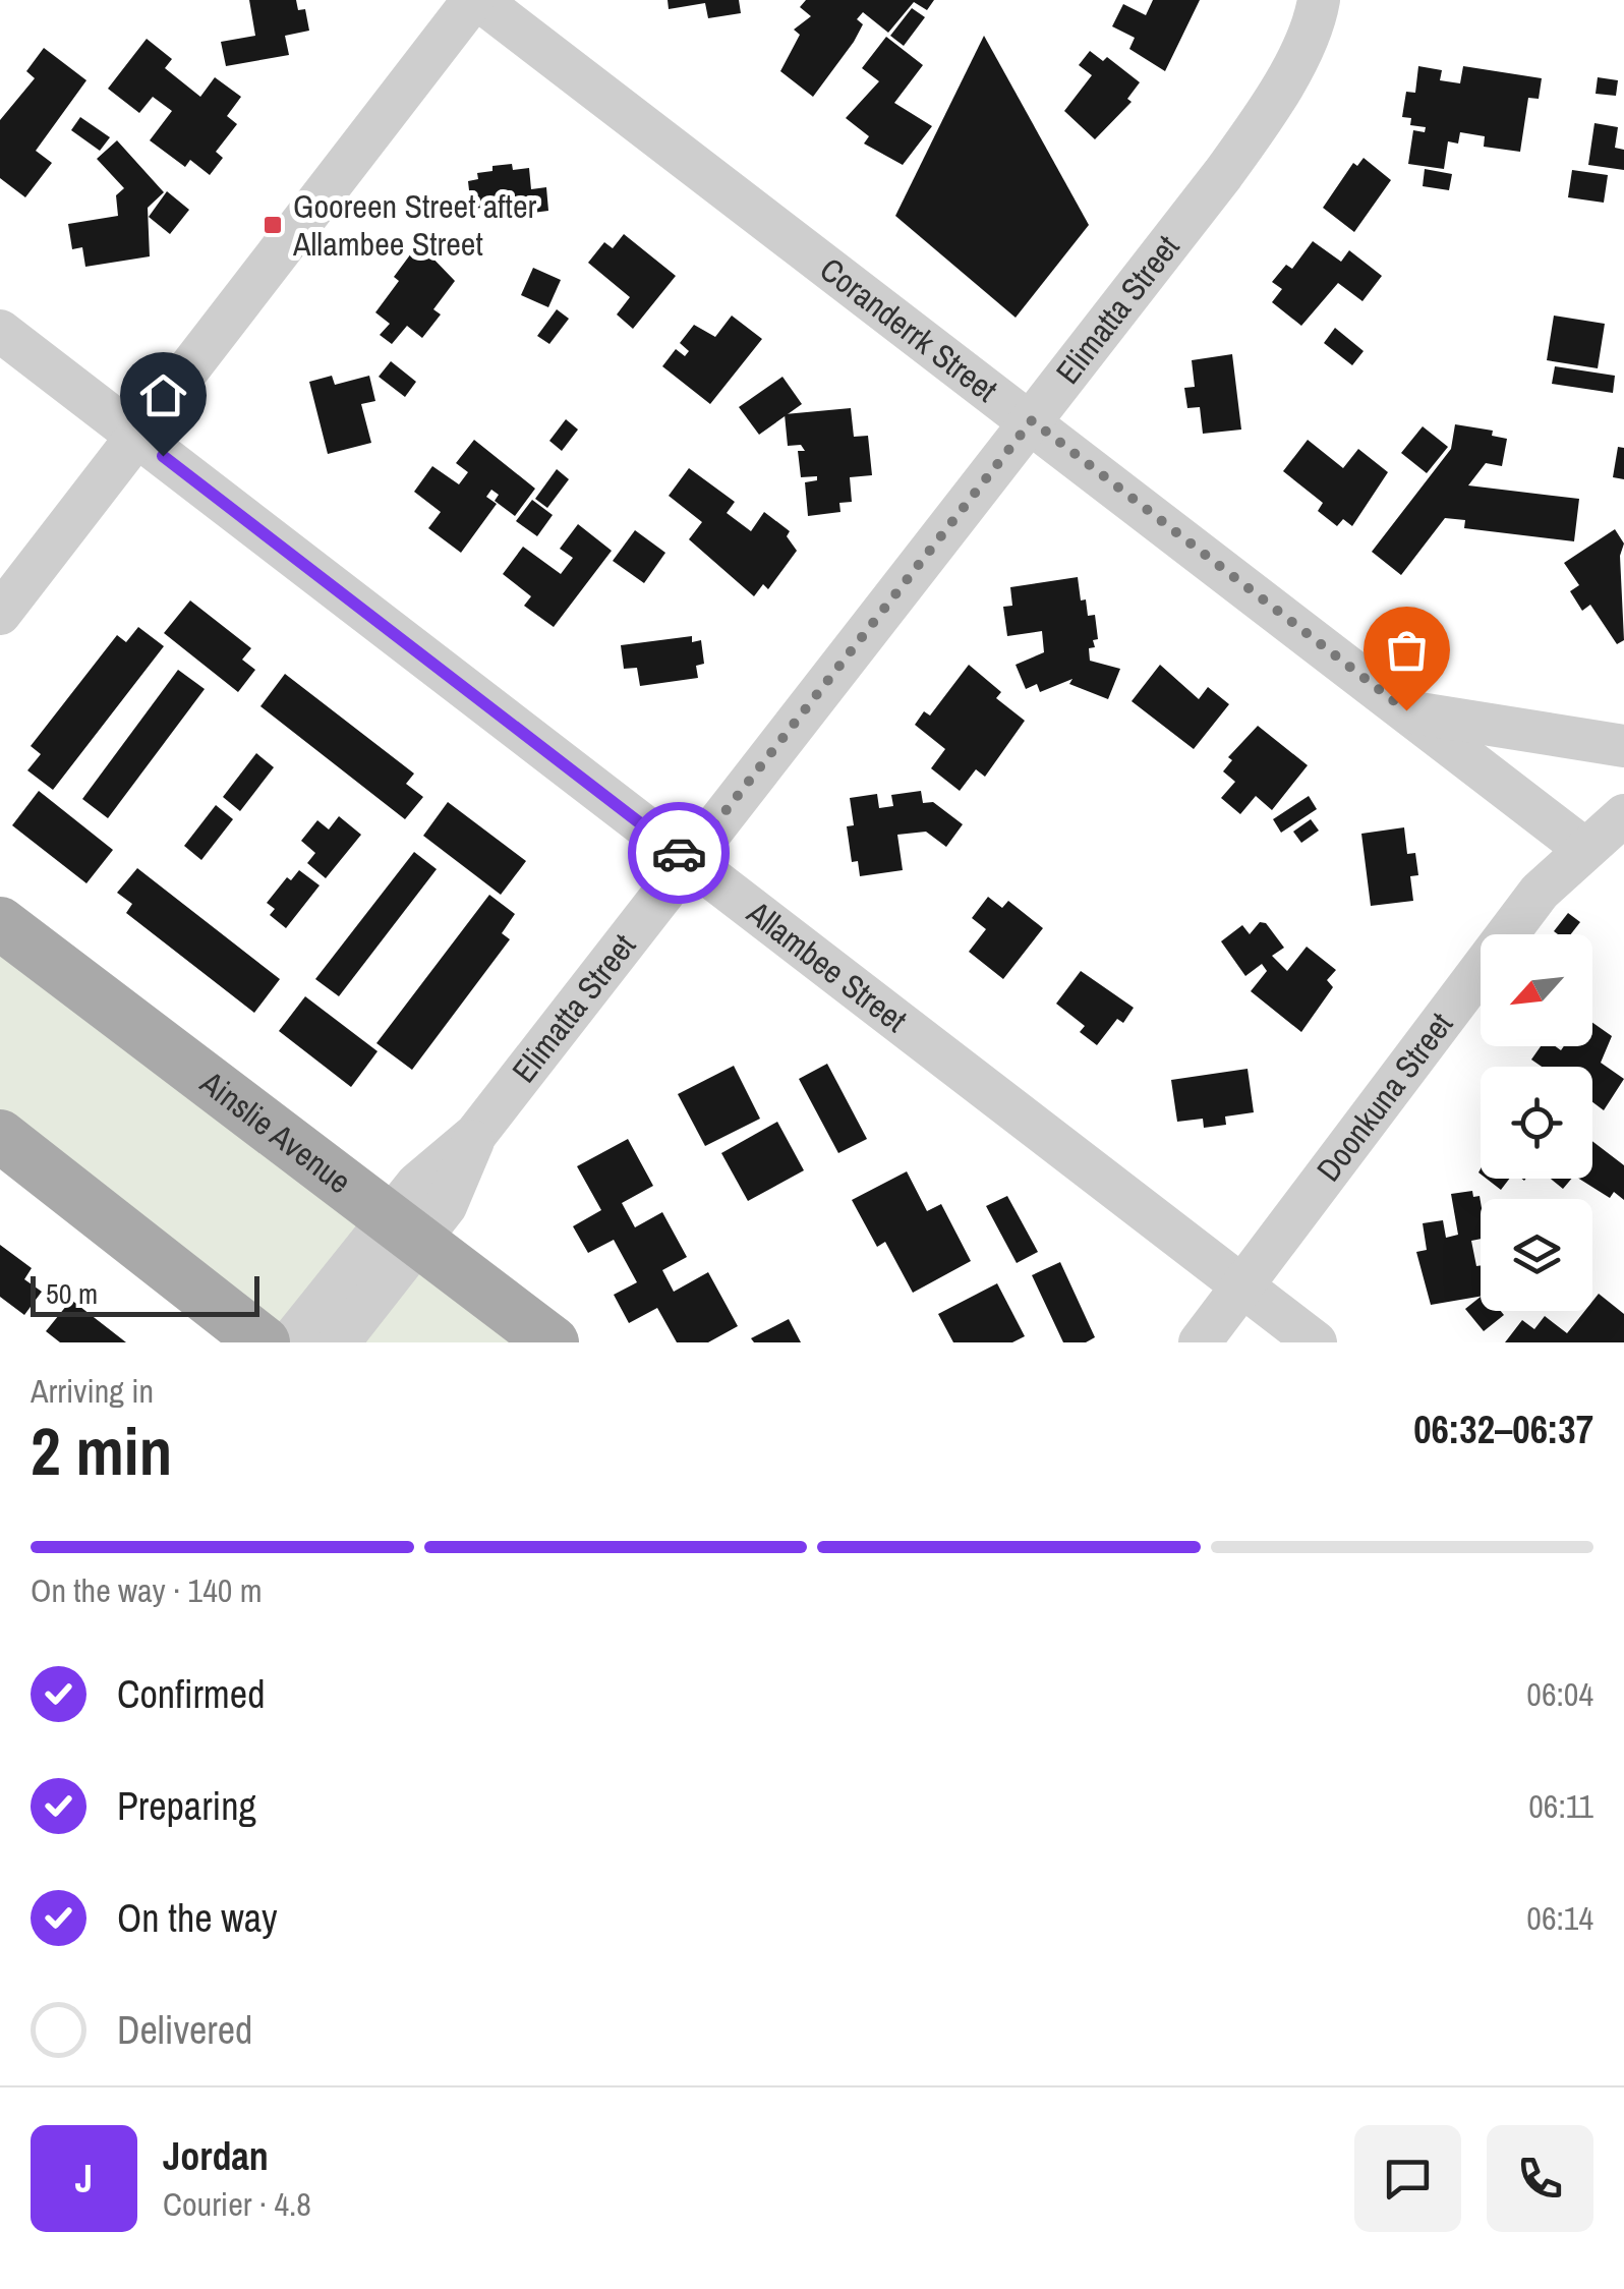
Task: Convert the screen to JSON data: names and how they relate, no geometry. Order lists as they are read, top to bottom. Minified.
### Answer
{"streets":{"main road":["Ainslie Avenue"],"street":["Elimatta Street","Coranderrk Street","Allambee Street","Doonkuna Street"]},"crossings":[["Elimatta Street","Coranderrk Street"],["Elimatta Street","Allambee Street"],["Elimatta Street","Ainslie Avenue"],["Allambee Street","Doonkuna Street"]],"places":{"transit":["Gooreen Street after Allambee Street"]},"scale_bar":"50 m","north":"bottom left","page":{"scale":"50 m","heading":["2 min","Arriving in","06:32–06:37"],"panel":["Jordan","Courier · 4.8"],"bar":"On the way · 140 m","list":[["Confirmed","06:04"],["Preparing","06:11"],["On the way","06:14"],"Delivered"],"round":"J"}}
